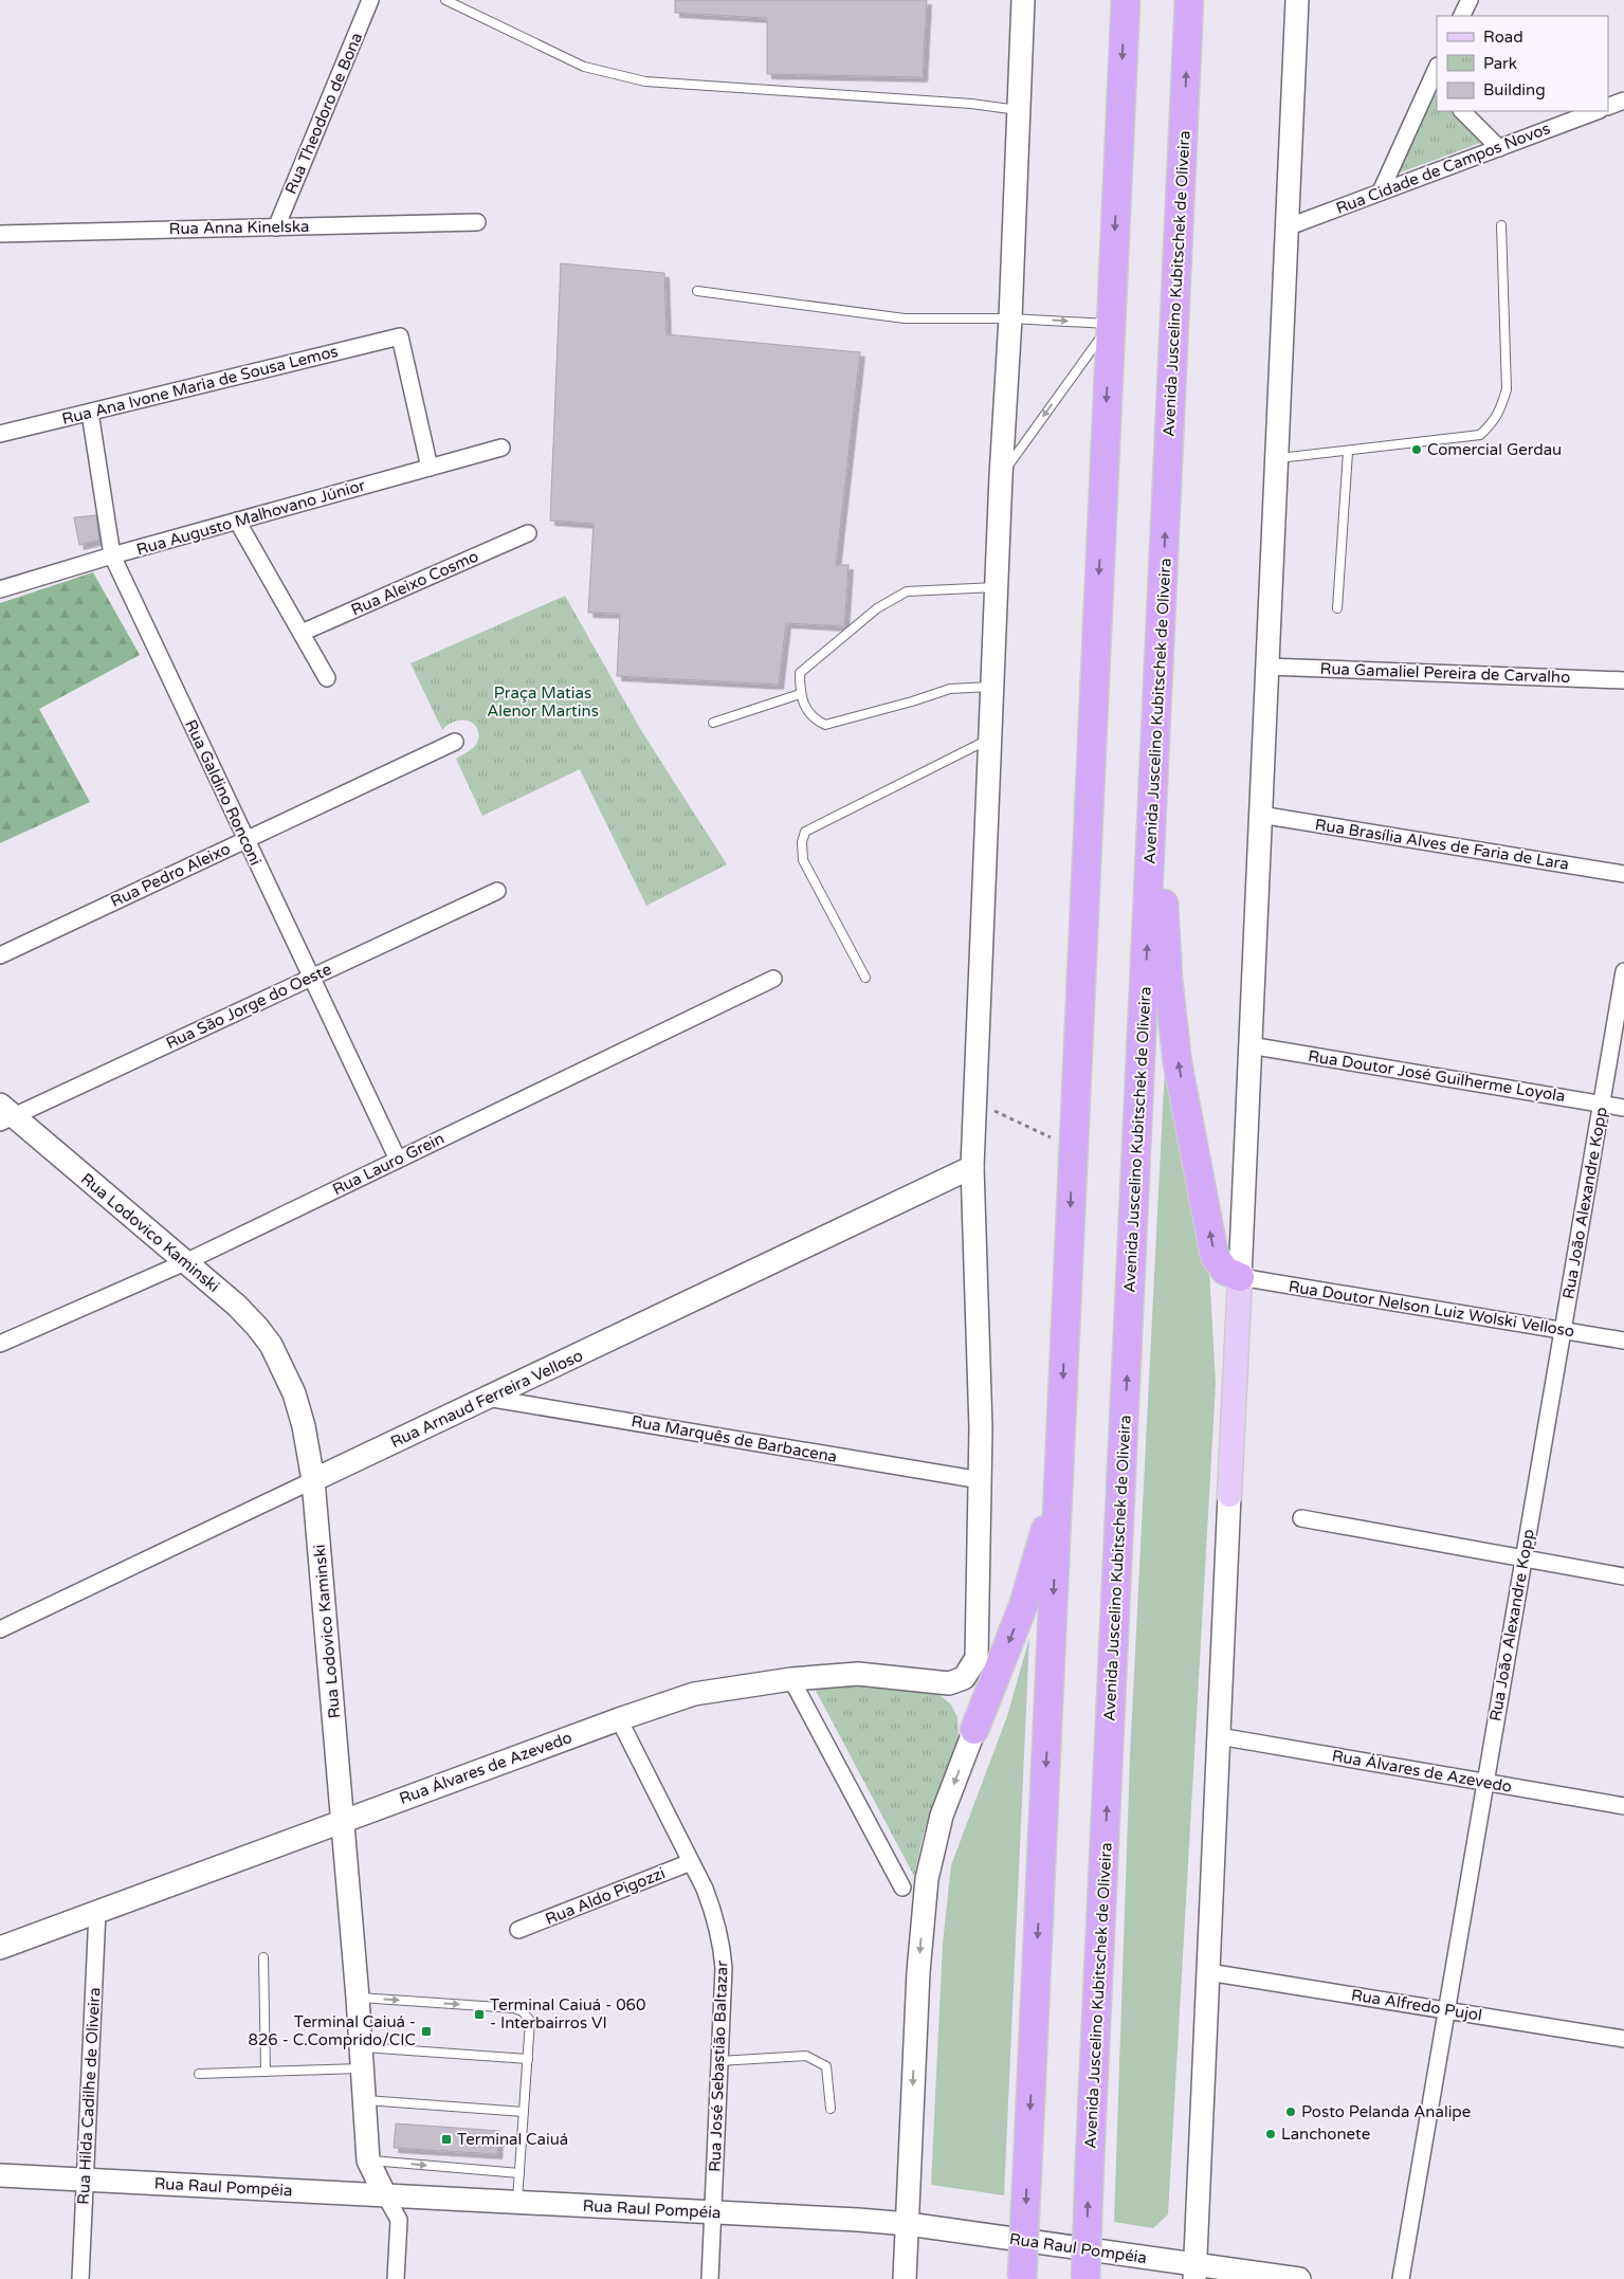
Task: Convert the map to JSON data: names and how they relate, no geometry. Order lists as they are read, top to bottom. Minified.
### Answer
{"streets":{"highway":["Avenida Juscelino Kubitschek de Oliveira"],"street":["Rua Theodoro de Bona","Rua Cidade de Campos Novos","Rua Anna Kinelska","Rua Ana Ivone Maria de Sousa Lemos","Rua Augusto Malhovano Júnior","Rua Aleixo Cosmo","Rua Gamaliel Pereira de Carvalho","Rua Galdino Ronconi","Rua Brasília Alves de Faria de Lara","Rua Pedro Aleixo","Rua São Jorge do Oeste","Rua Doutor José Guilherme Loyola","Rua Lauro Grein","Rua João Alexandre Kopp","Rua Lodovico Kaminski","Rua Doutor Nelson Luiz Wolski Velloso","Rua Arnaud Ferreira Velloso","Rua Marquês de Barbacena","Rua Álvares de Azevedo","Rua Aldo Pigozzi","Rua Alfredo Pujol","Rua José Sebastião Baltazar","Rua Hilda Cadilhe de Oliveira","Rua Raul Pompéia"]},"crossings":[["Rua Theodoro de Bona","Rua Anna Kinelska"],["Rua Ana Ivone Maria de Sousa Lemos","Rua Augusto Malhovano Júnior"],["Rua Ana Ivone Maria de Sousa Lemos","Rua Galdino Ronconi"],["Rua Augusto Malhovano Júnior","Rua Galdino Ronconi"],["Rua Galdino Ronconi","Rua Pedro Aleixo"],["Rua Galdino Ronconi","Rua São Jorge do Oeste"],["Rua Galdino Ronconi","Rua Lauro Grein"],["Rua São Jorge do Oeste","Rua Lodovico Kaminski"],["Rua Doutor José Guilherme Loyola","Rua João Alexandre Kopp"],["Rua Lauro Grein","Rua Lodovico Kaminski"],["Rua João Alexandre Kopp","Rua Doutor Nelson Luiz Wolski Velloso"],["Rua João Alexandre Kopp","Rua Álvares de Azevedo"],["Rua João Alexandre Kopp","Rua Alfredo Pujol"],["Rua Lodovico Kaminski","Rua Arnaud Ferreira Velloso"],["Rua Lodovico Kaminski","Rua Álvares de Azevedo"],["Rua Lodovico Kaminski","Rua Raul Pompéia"],["Rua Arnaud Ferreira Velloso","Rua Marquês de Barbacena"],["Rua Marquês de Barbacena","Rua Álvares de Azevedo"],["Rua Álvares de Azevedo","Rua José Sebastião Baltazar"],["Rua Álvares de Azevedo","Rua Hilda Cadilhe de Oliveira"],["Rua Aldo Pigozzi","Rua José Sebastião Baltazar"],["Rua José Sebastião Baltazar","Rua Raul Pompéia"],["Rua Hilda Cadilhe de Oliveira","Rua Raul Pompéia"]],"parks":["Praça Matias Alenor Martins"],"places":{"other":["Comercial Gerdau","Posto Pelanda Analipe","Lanchonete"],"transit":["Terminal Caiuá - 060 - Interbairros VI","Terminal Caiuá - 826 - C.Comprido/CIC","Terminal Caiuá"]},"legend":["Road","Park","Building"]}
